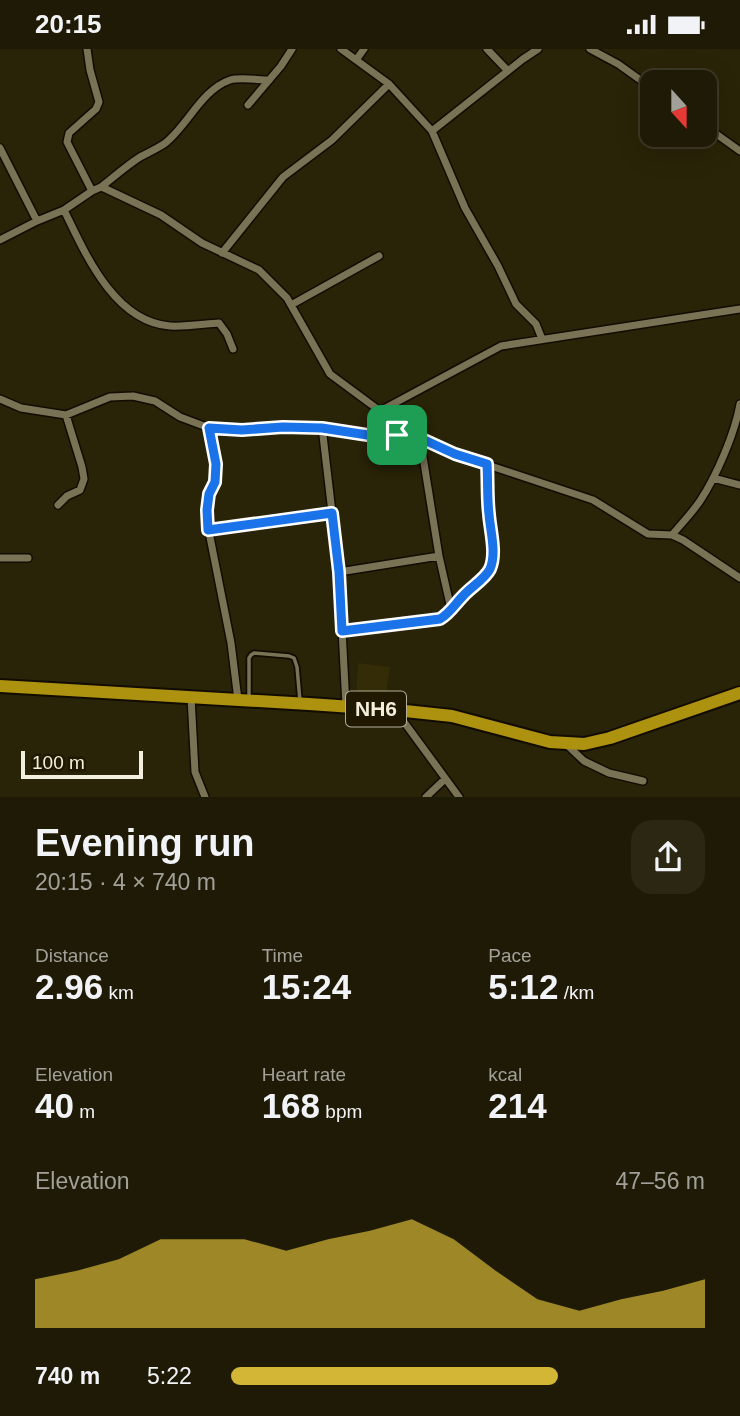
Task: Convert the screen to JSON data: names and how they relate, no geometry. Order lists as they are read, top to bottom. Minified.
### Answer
{"streets":{"highway":["NH6"]},"scale_bar":"100 m","north":"bottom","page":{"status":"20:15","scale":"100 m","heading":["Evening run","20:15 · 4 × 740 m"],"stats":[["Distance","2.96 km"],["Time","15:24"],["Pace","5:12 /km"],["Elevation","40 m"],["Heart rate","168 bpm"],["kcal","214"]],"chart":["Elevation","47–56 m"],"list":[{"name":"740 m","note":"5:22"}]}}
